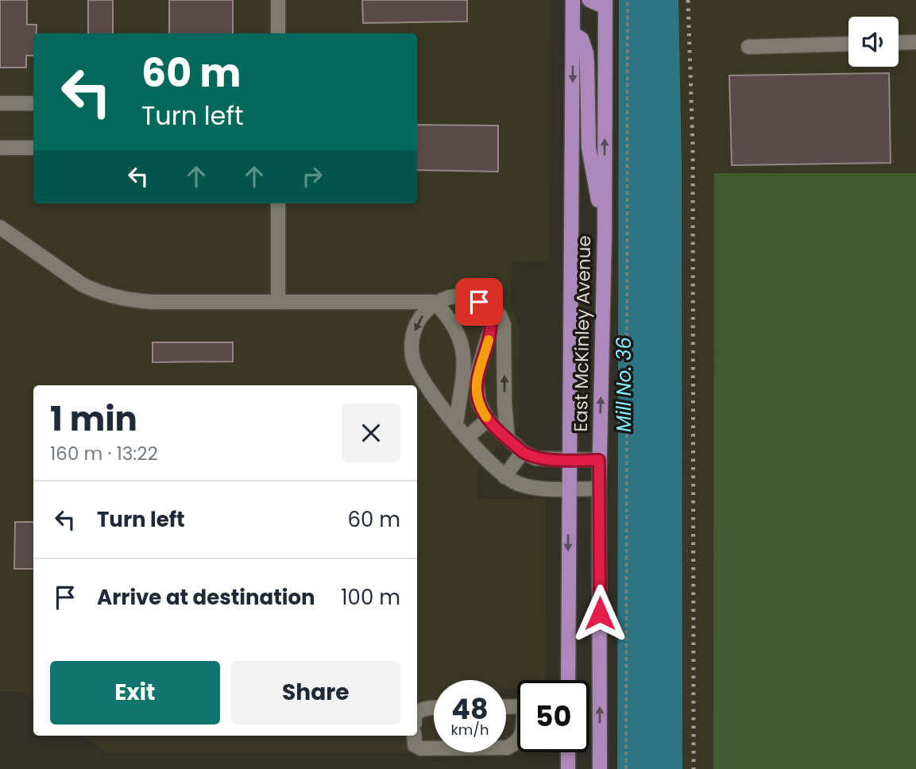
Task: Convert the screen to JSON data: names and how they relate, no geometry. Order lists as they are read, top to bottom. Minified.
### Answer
{"streets":{"main road":["East McKinley Avenue"]},"water":["Mill No. 36"],"page":{"turn":["60 m","Turn left"],"heading":["1 min","160 m · 13:22"],"list":[{"name":"Turn left","value":"60 m"},{"name":"Arrive at destination","value":"100 m"}],"buttons":["Exit","Share"],"speed":"48 km/h","limit":"50"}}
